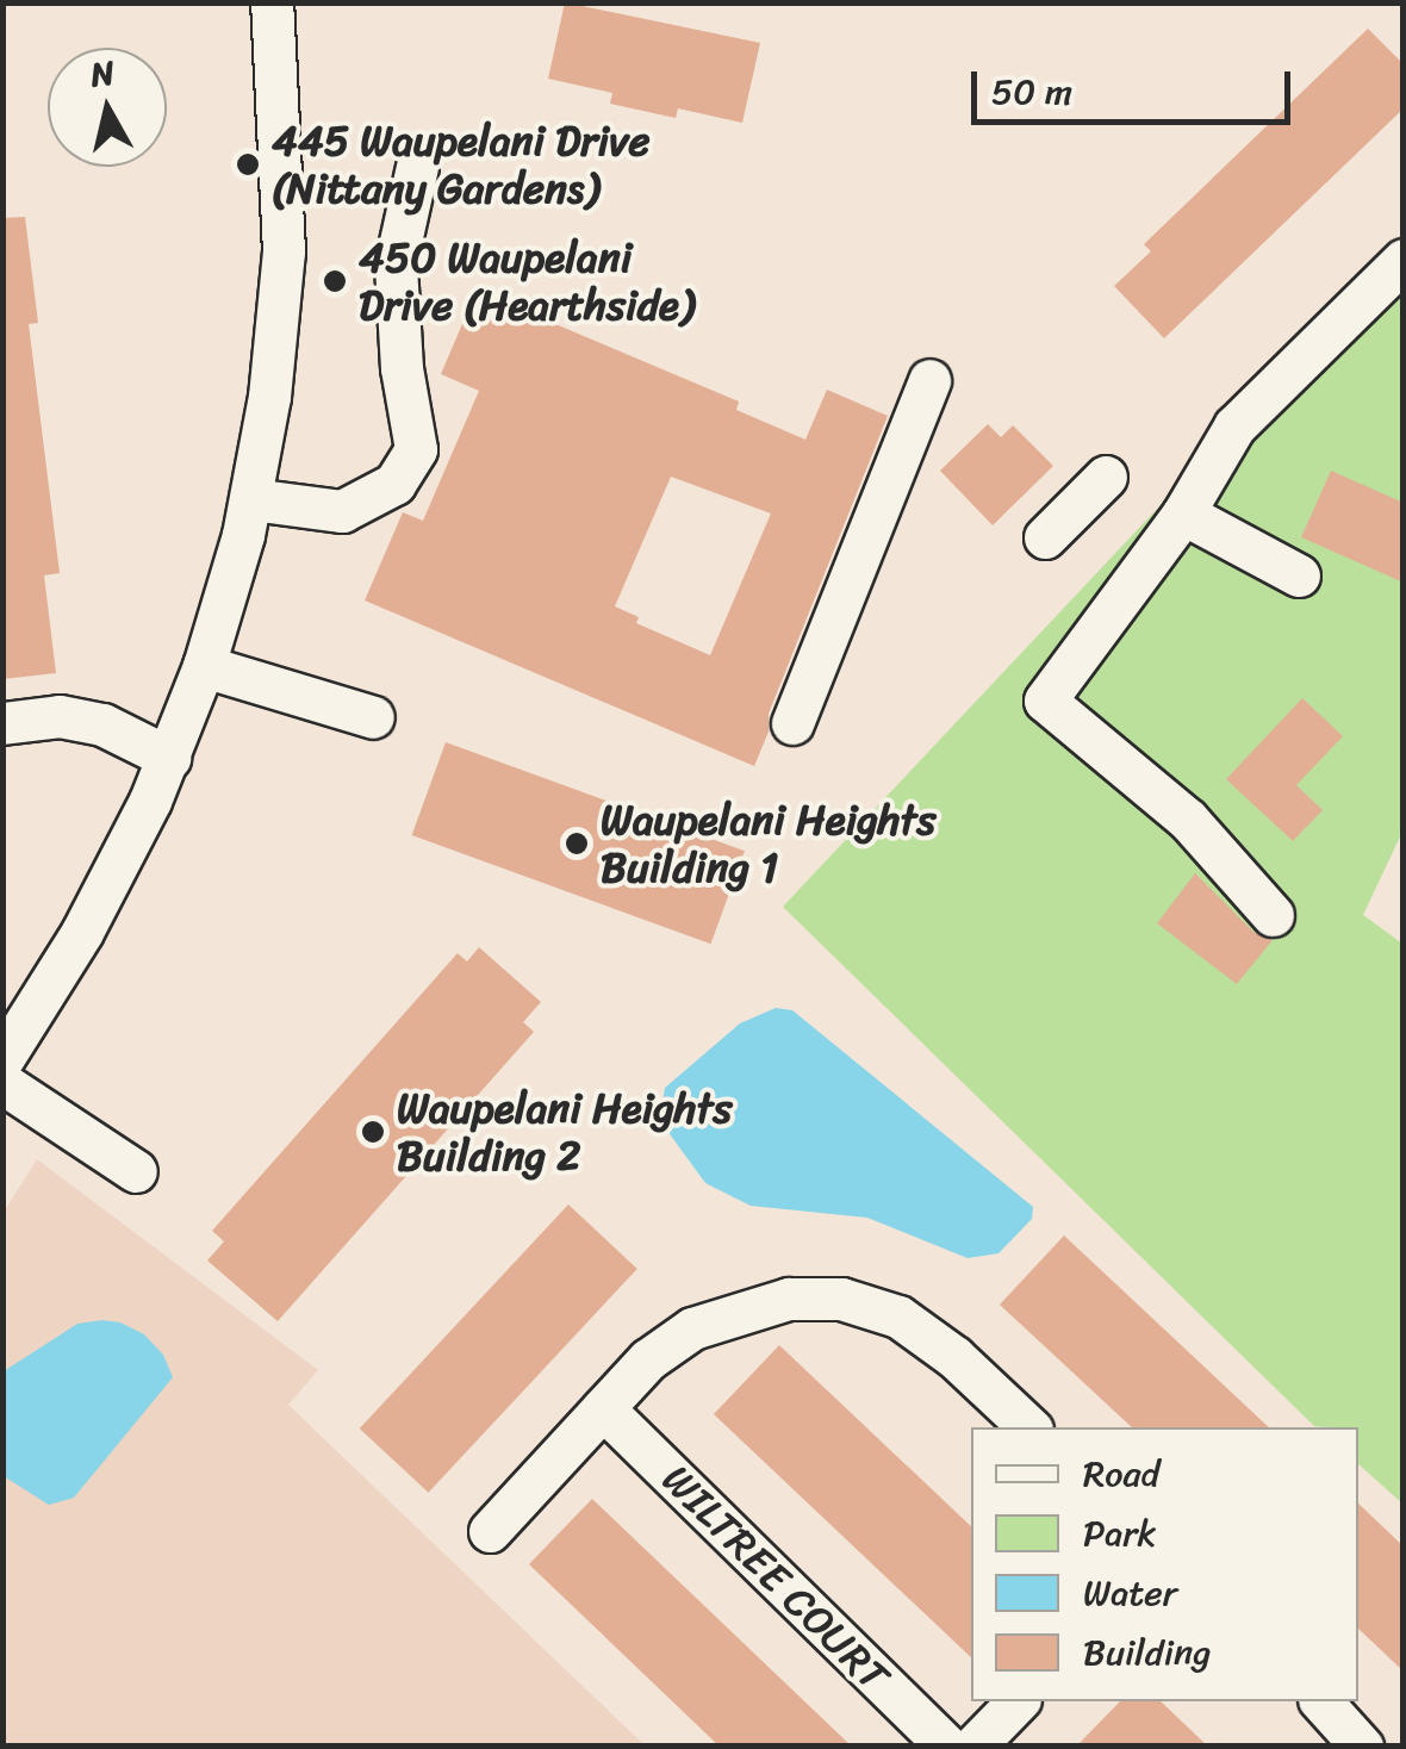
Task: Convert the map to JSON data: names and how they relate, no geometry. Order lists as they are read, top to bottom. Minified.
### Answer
{"streets":{"street":["WILTREE COURT"]},"places":["445 Waupelani Drive (Nittany Gardens)","450 Waupelani Drive (Hearthside)","Waupelani Heights Building 1","Waupelani Heights Building 2"],"legend":["Road","Park","Water","Building"],"scale_bar":"50 m","north":"top"}
